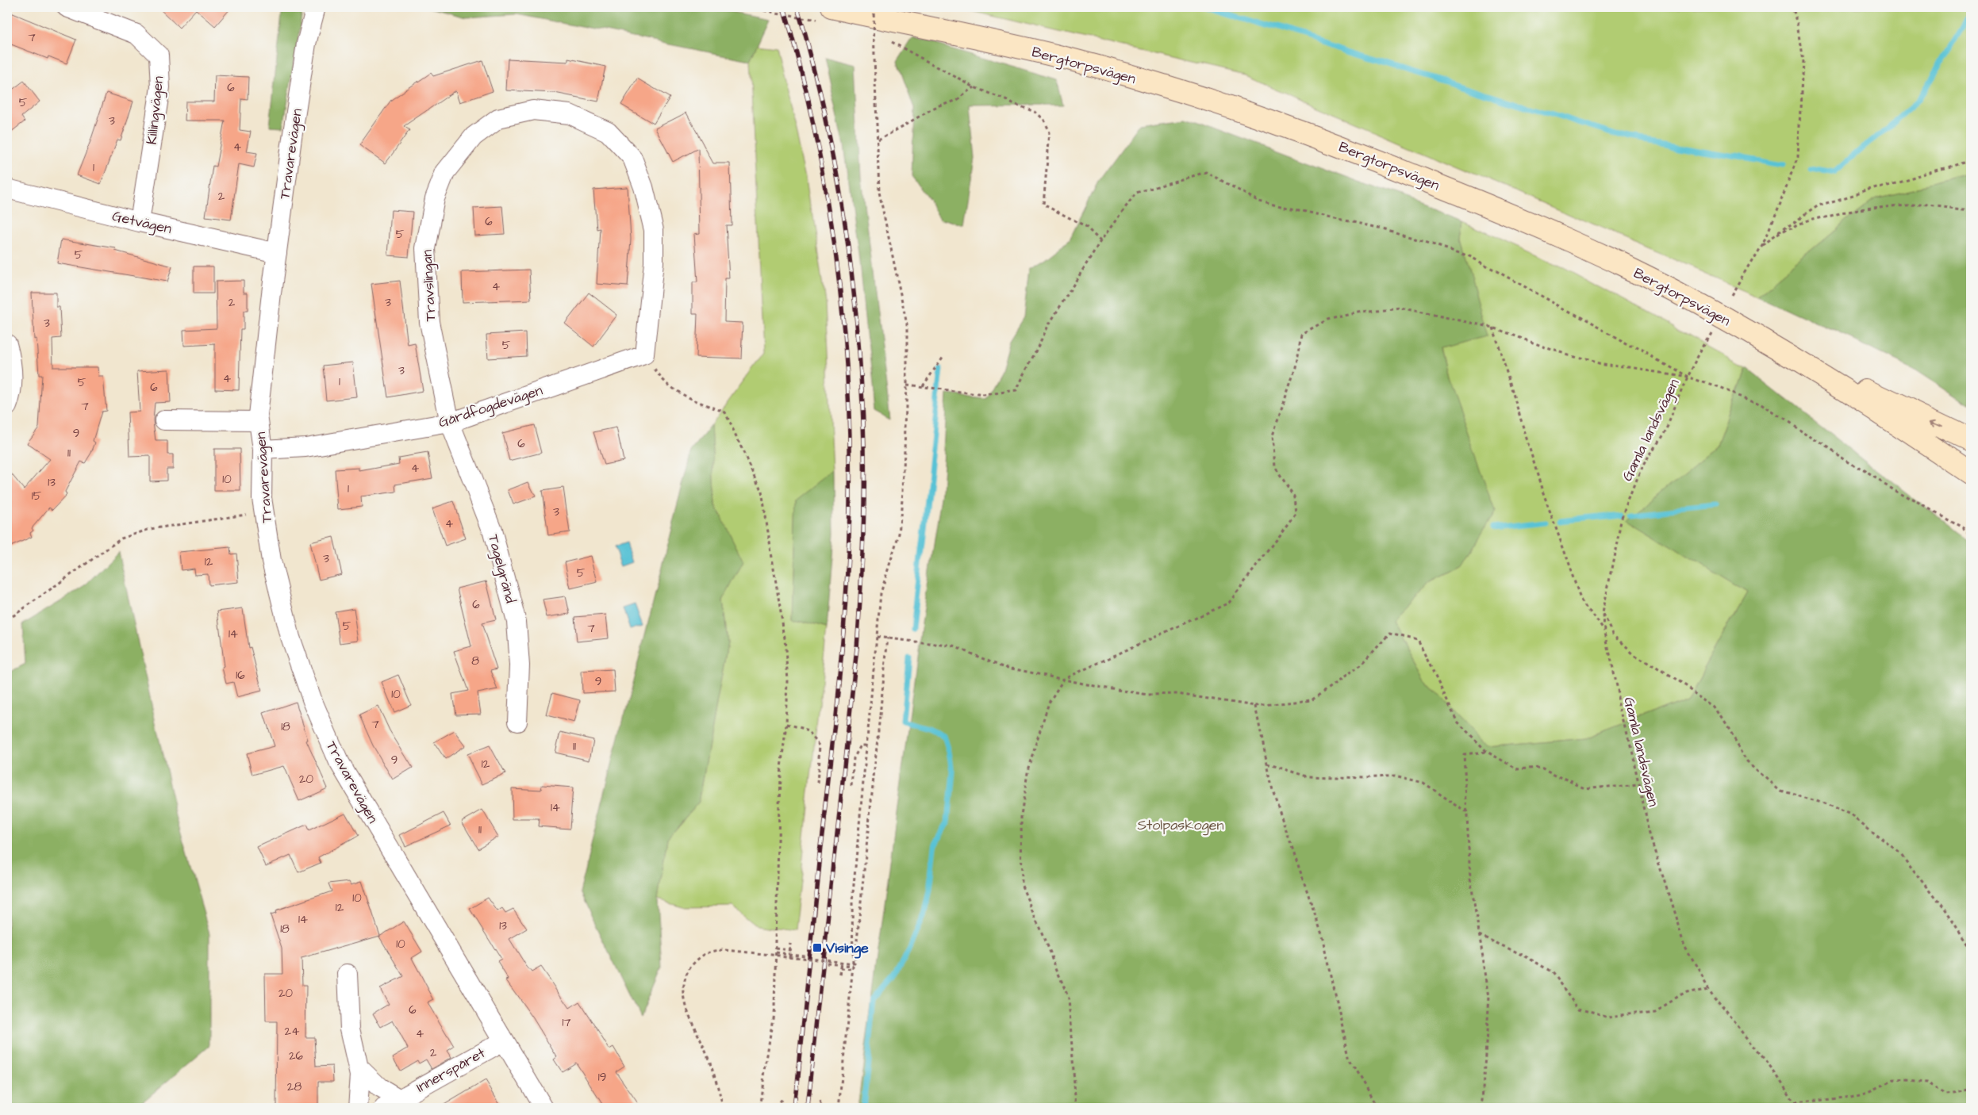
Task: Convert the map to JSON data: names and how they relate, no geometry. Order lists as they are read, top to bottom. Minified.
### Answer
{"streets":{"main road":["Bergtorpsvägen"],"street":["Killingvägen","Travarevägen","Getvägen","Travslingan","Gårdfogdevägen","Tagelgränd","Innerspåret"],"path":["Gamla landsvägen"]},"crossings":[["Killingvägen","Getvägen"],["Travarevägen","Getvägen"],["Travarevägen","Gårdfogdevägen"],["Travarevägen","Innerspåret"],["Travslingan","Gårdfogdevägen"],["Travslingan","Tagelgränd"],["Gårdfogdevägen","Tagelgränd"]],"parks":["Stolpaskogen"],"places":{"transit":["Visinge"]},"house_numbers":["7","6","5","3","4","1","2","6","5","5","4","2","3","3","5","3","4","1","5","6","7","9","6","11","4","10","13","1","15","3","4","3","12","5","6","5","7","14","8","16","9","10","7","18","11","9","12","20","14","11","10","12","14","13","18","10","20","6","17","24","4","2","26","19","28"]}
